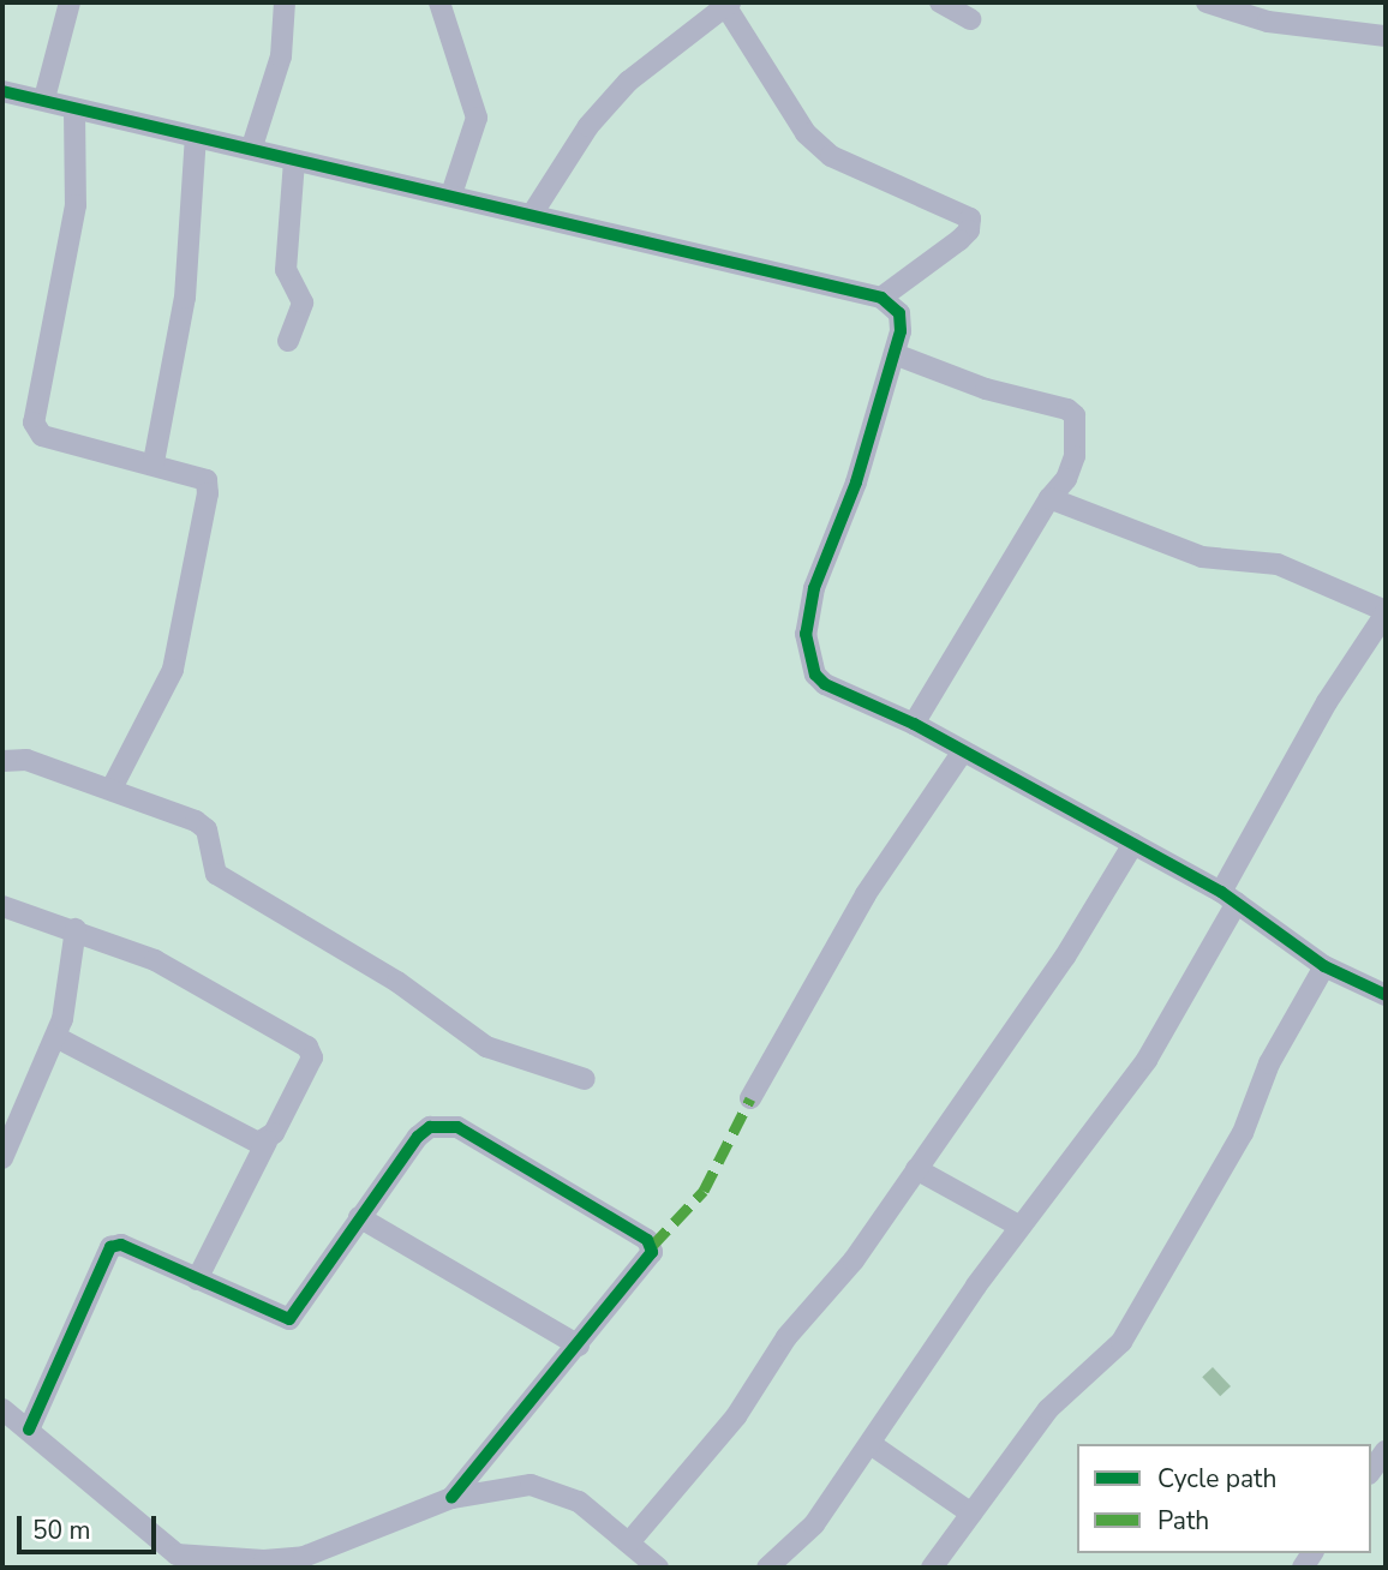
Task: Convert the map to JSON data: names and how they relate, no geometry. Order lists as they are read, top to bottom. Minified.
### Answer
{"legend":["Cycle path","Path"],"scale_bar":"50 m"}
